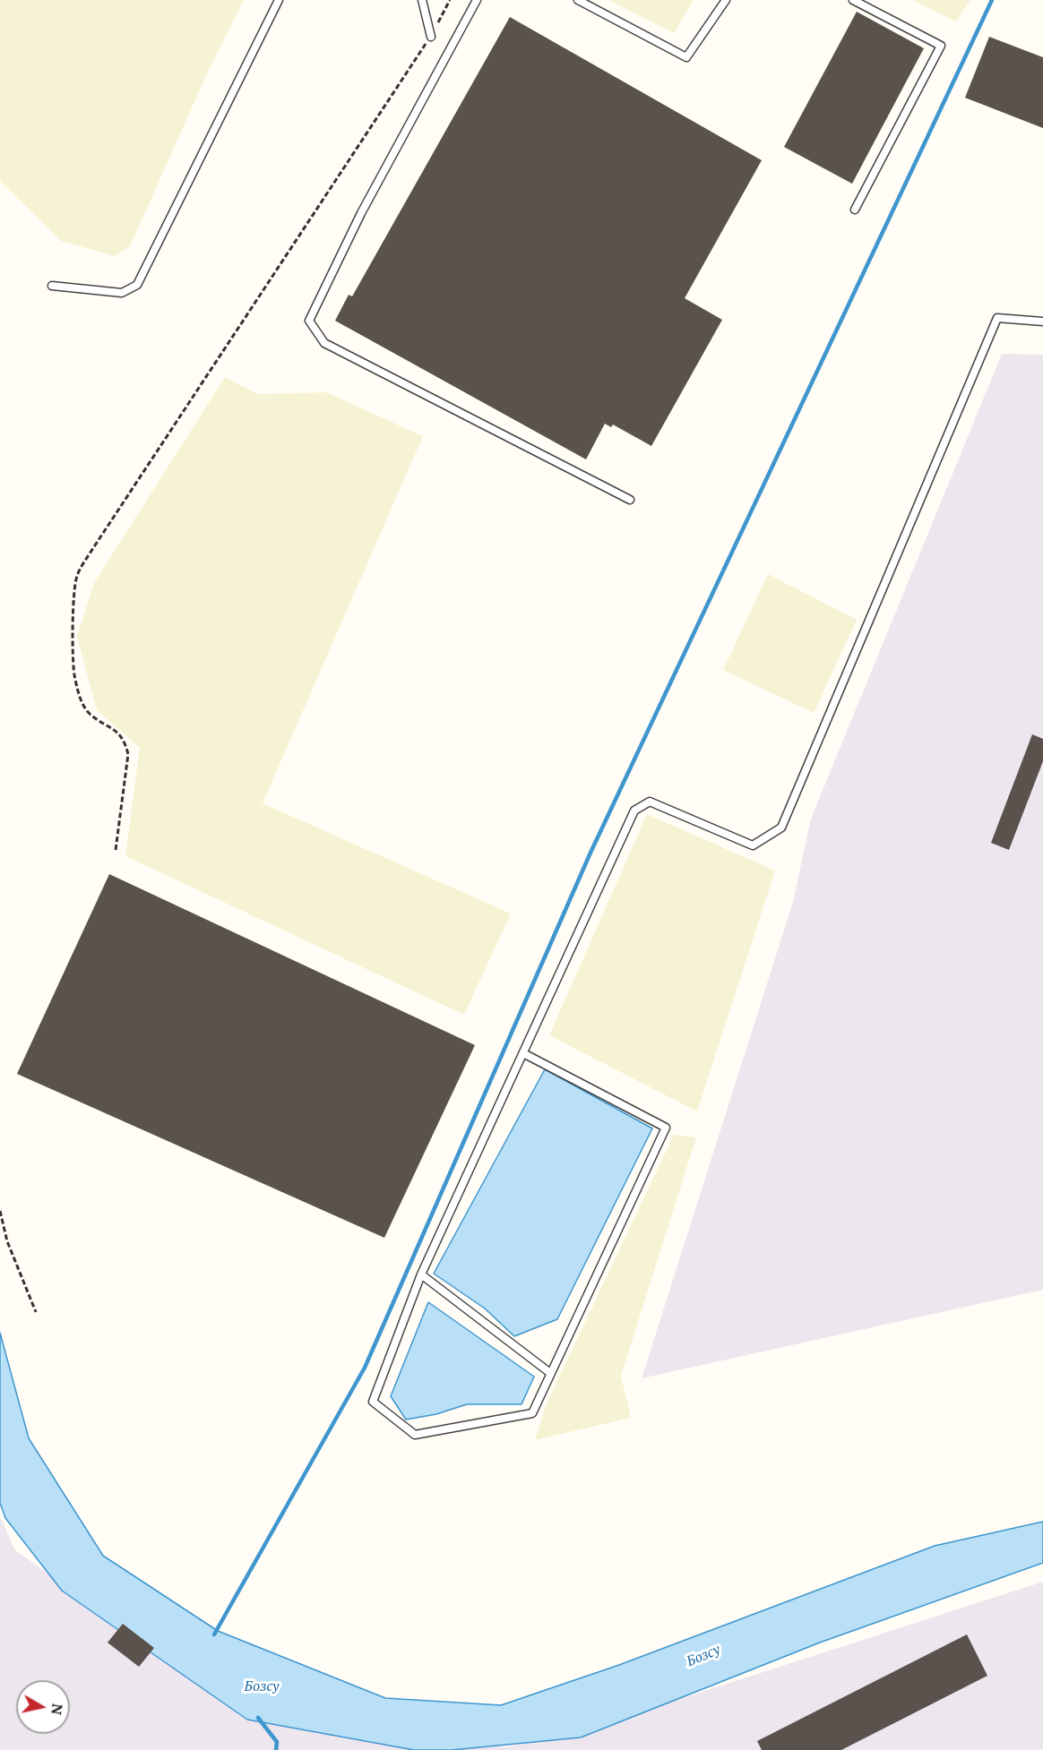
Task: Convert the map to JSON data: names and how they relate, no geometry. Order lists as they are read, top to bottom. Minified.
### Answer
{"water":["Бозсу"],"north":"right"}
